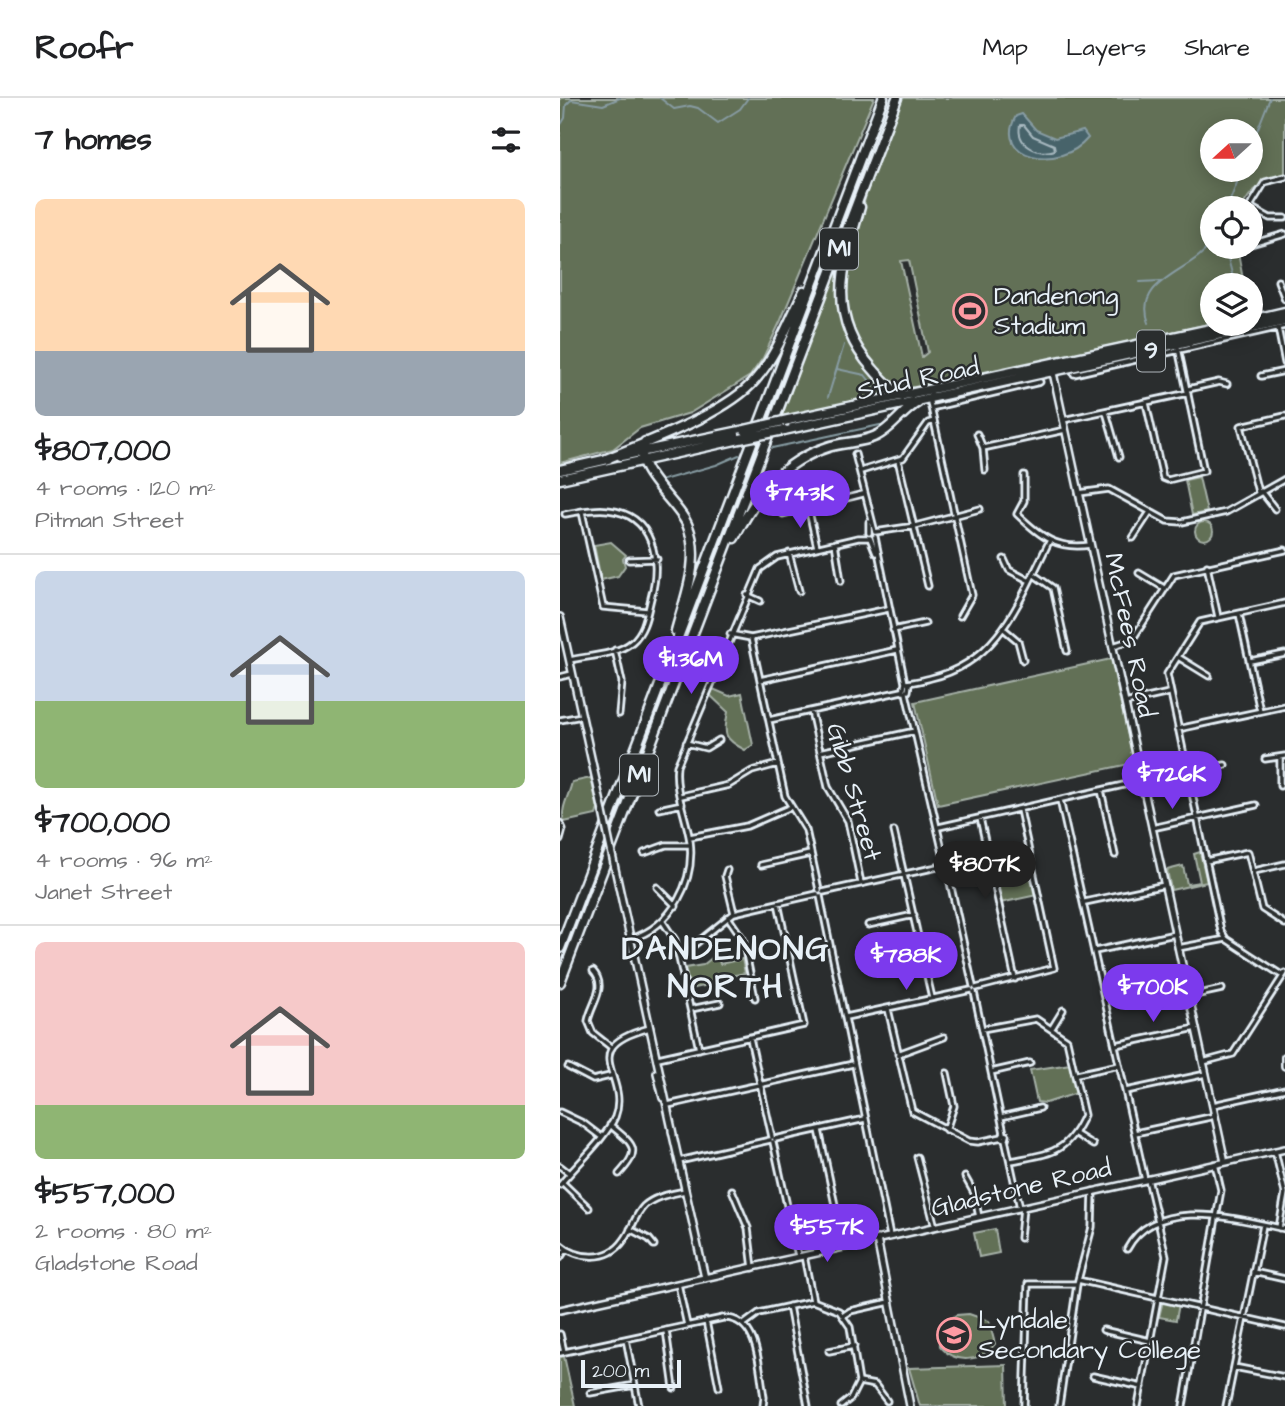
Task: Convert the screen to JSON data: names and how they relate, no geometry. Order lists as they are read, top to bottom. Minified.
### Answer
{"streets":{"highway":["M1","9","Stud Road"],"main road":["McFees Road","Gladstone Road"],"street":["Gibb Street"]},"crossings":[["Stud Road","McFees Road"],["McFees Road","Gladstone Road"]],"districts":["DANDENONG NORTH"],"places":{"sports":["Dandenong Stadium"],"school or university":["Lyndale Secondary College"]},"scale_bar":"200 m","north":"left","page":{"header":"Roofr","nav":["Map","Layers","Share"],"heading":"7 homes","list":[{"name":"$807,000","note":"4 rooms · 120 m² · Pitman Street"},{"name":"$700,000","note":"4 rooms · 96 m² · Janet Street"},{"name":"$557,000","note":"2 rooms · 80 m² · Gladstone Road"}],"price":["$743K","$1.36M","$726K","$807K","$788K","$700K","$557K"],"scale":"200 m"}}
